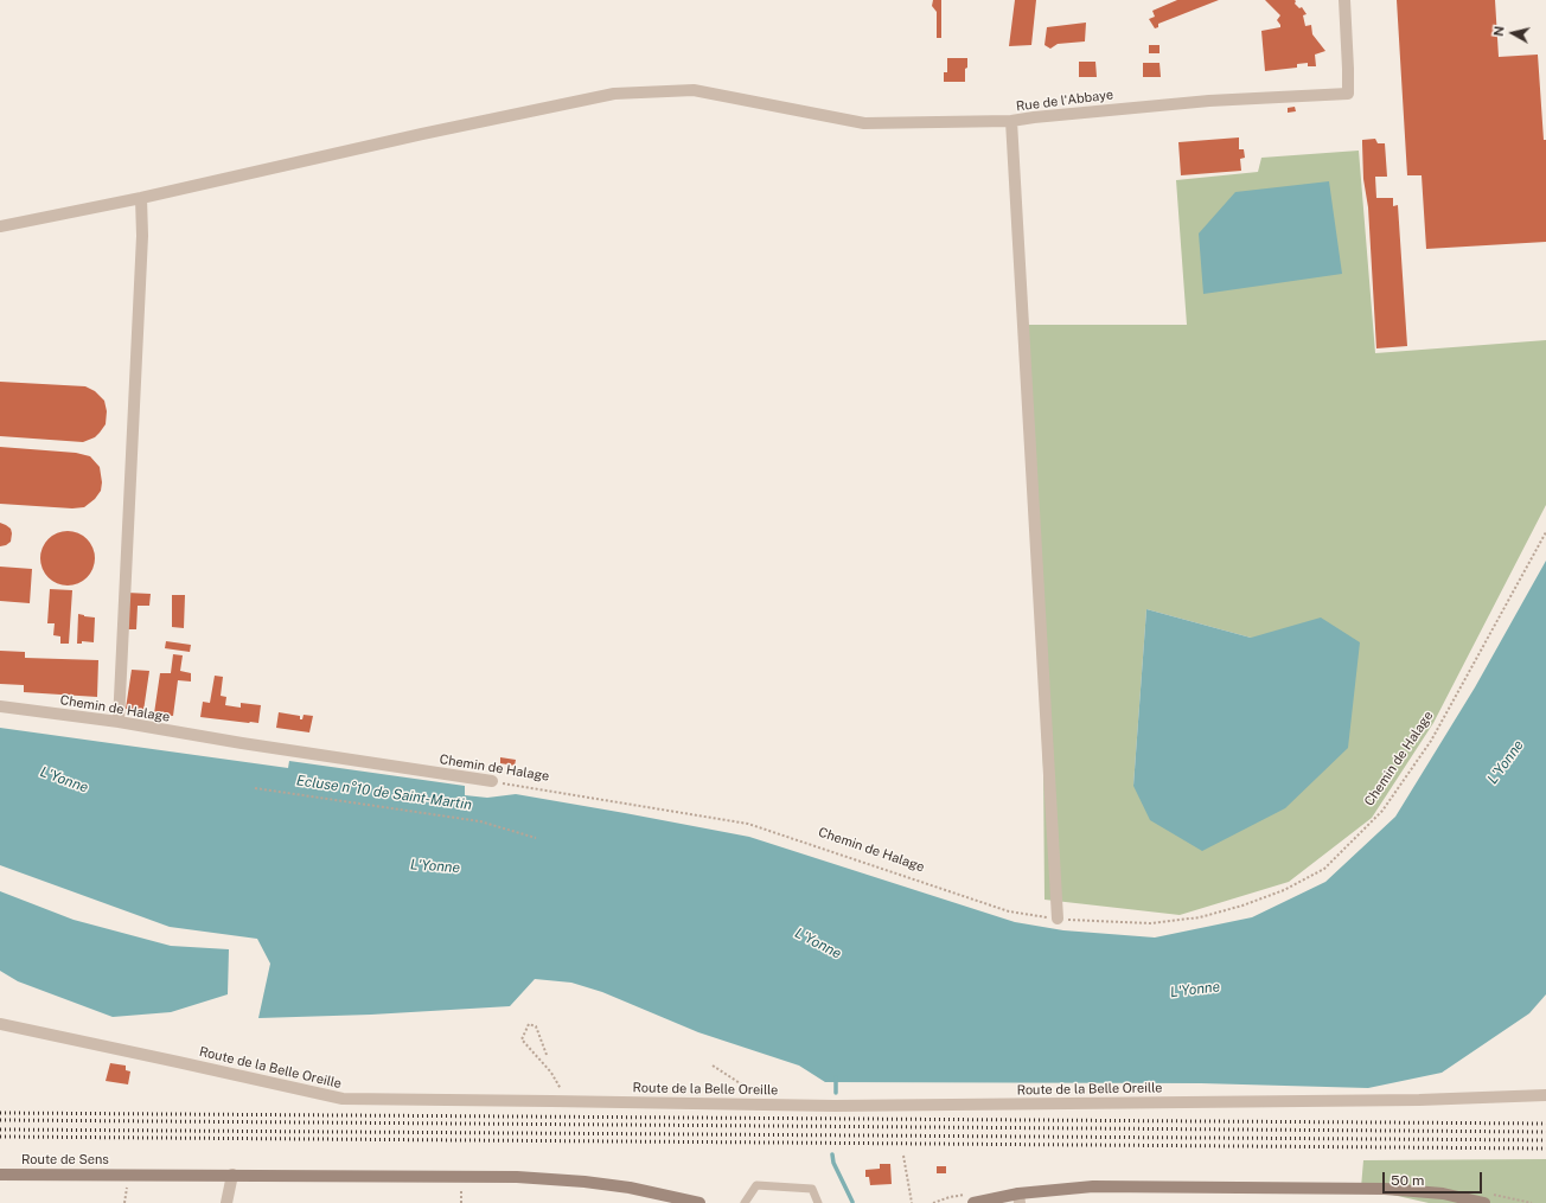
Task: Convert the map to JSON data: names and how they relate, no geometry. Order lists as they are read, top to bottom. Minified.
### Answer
{"streets":{"main road":["Route de Sens"],"street":["Rue de l'Abbaye","Chemin de Halage","Route de la Belle Oreille"]},"water":["L'Yonne","Ecluse n°10 de Saint-Martin"],"scale_bar":"50 m","north":"left"}
